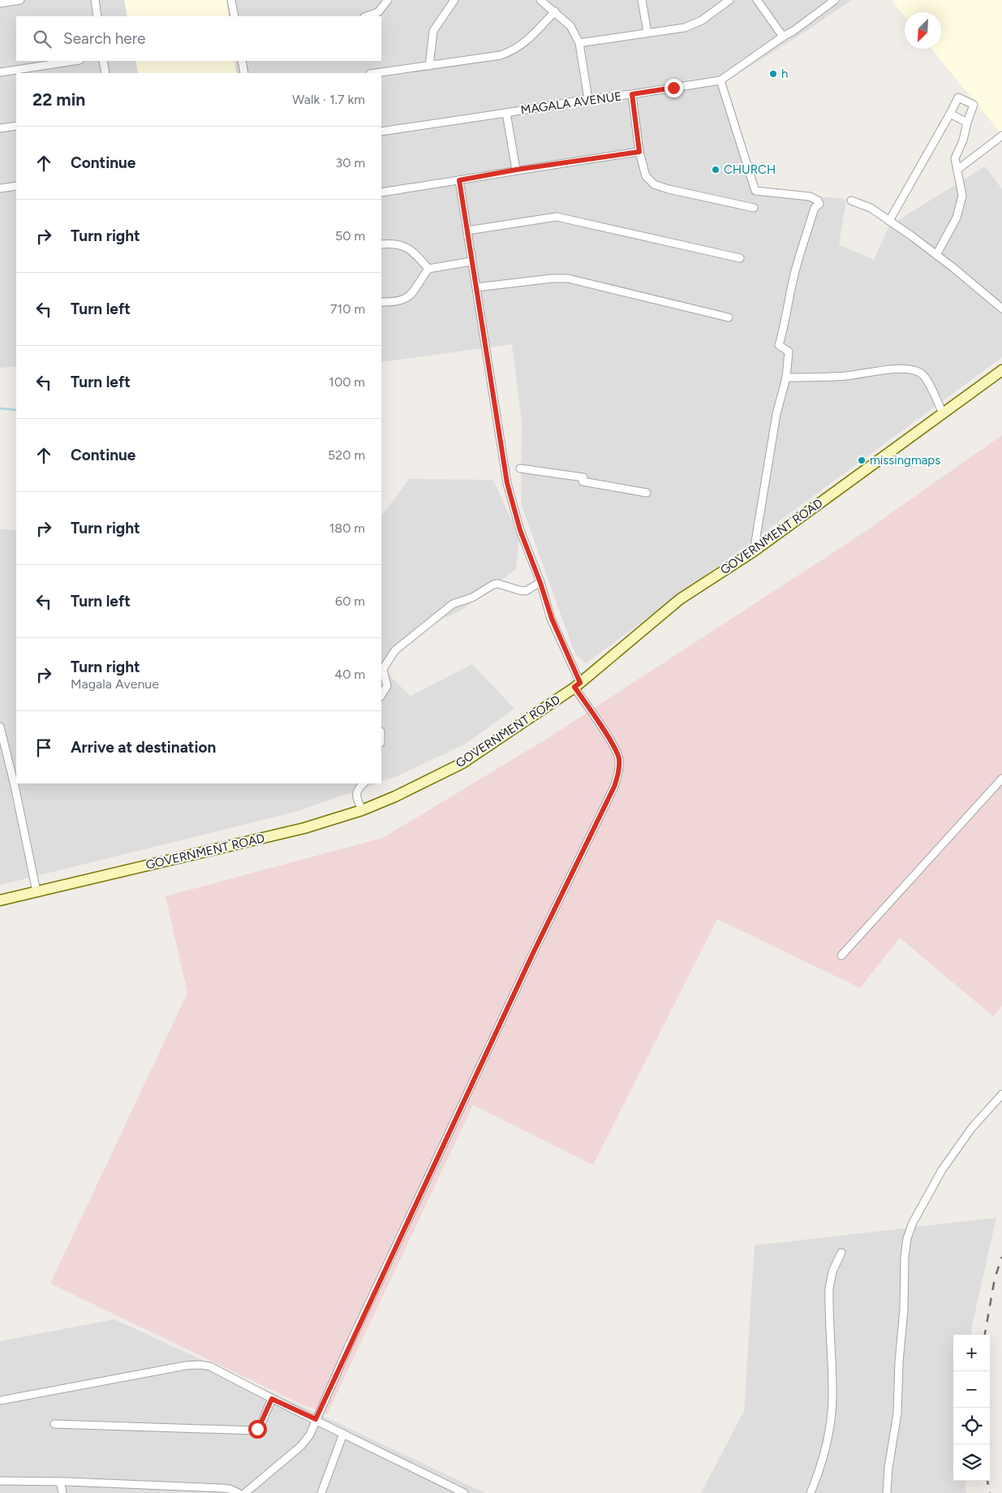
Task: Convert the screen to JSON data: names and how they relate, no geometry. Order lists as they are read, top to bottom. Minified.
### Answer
{"streets":{"street":["MAGALA AVENUE","GOVERNMENT ROAD"]},"places":["h","CHURCH","missingmaps"],"north":"bottom left","page":{"search":"Search here","heading":["22 min","Walk · 1.7 km"],"list":[["Continue","30 m"],["Turn right","50 m"],["Turn left","710 m"],["Turn left","100 m"],["Continue","520 m"],["Turn right","180 m"],["Turn left","60 m"],["Turn right","Magala Avenue","40 m"],"Arrive at destination"],"map_buttons":["+","−"]}}
